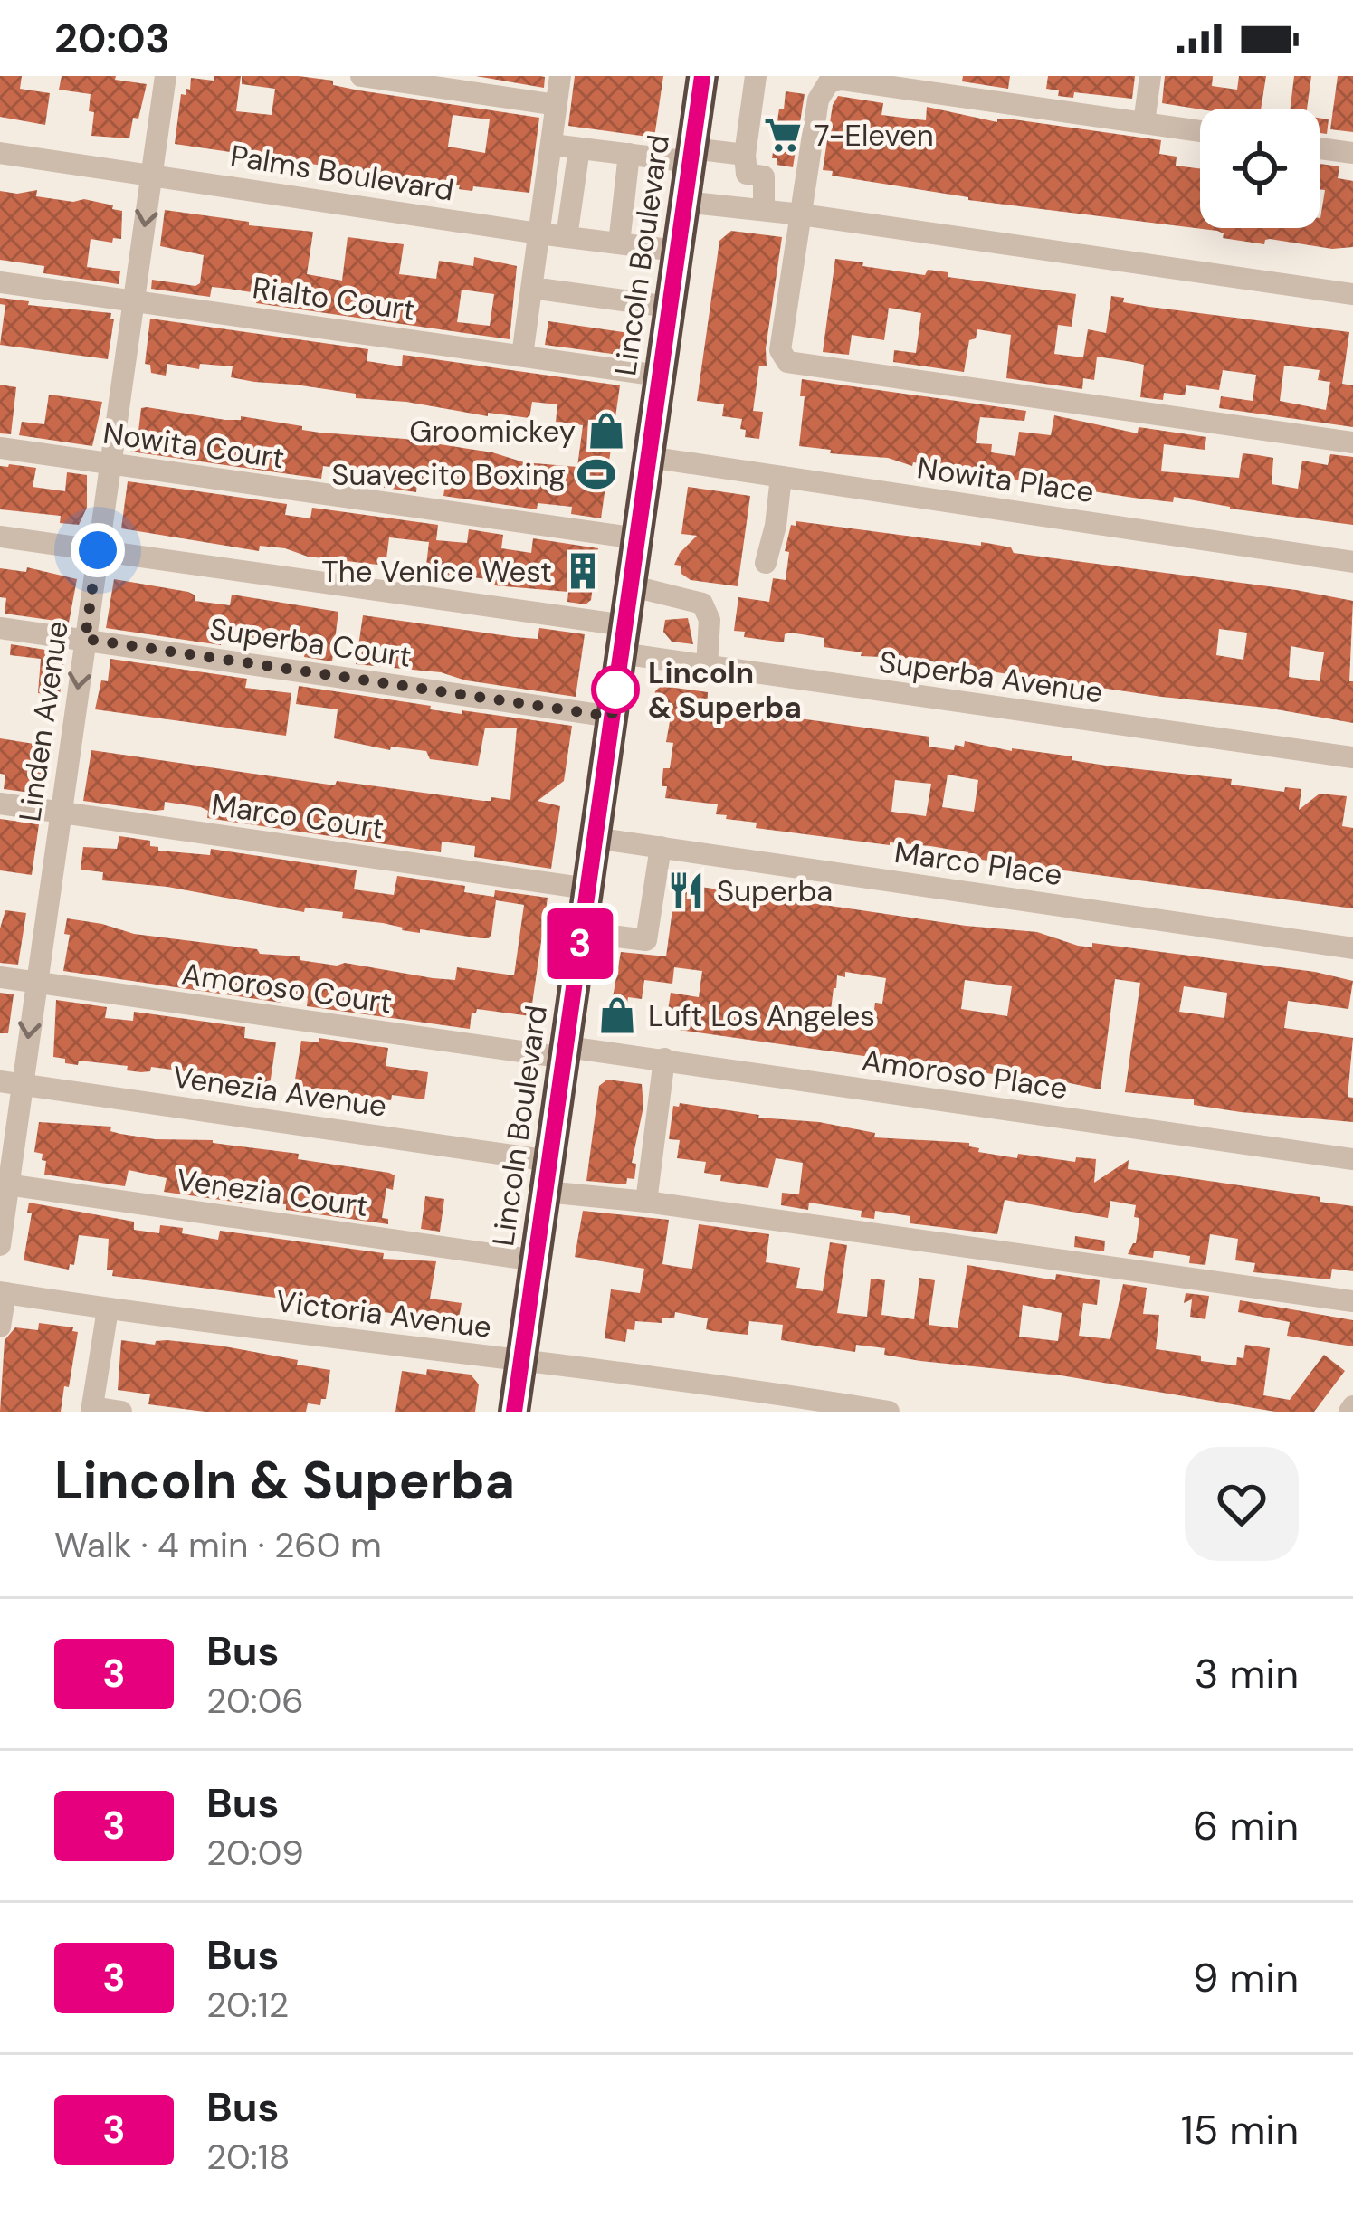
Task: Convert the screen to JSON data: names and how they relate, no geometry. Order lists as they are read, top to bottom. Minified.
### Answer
{"streets":{"highway":["Lincoln Boulevard"],"street":["Palms Boulevard","Rialto Court","Nowita Court","Nowita Place","Superba Court","Superba Avenue","Linden Avenue","Marco Court","Marco Place","Amoroso Court","Amoroso Place","Venezia Avenue","Venezia Court","Victoria Avenue"]},"crossings":[["Palms Boulevard","Lincoln Boulevard"],["Palms Boulevard","Linden Avenue"],["Lincoln Boulevard","Rialto Court"],["Lincoln Boulevard","Nowita Court"],["Lincoln Boulevard","Nowita Place"],["Lincoln Boulevard","Superba Court"],["Lincoln Boulevard","Superba Avenue"],["Lincoln Boulevard","Marco Court"],["Lincoln Boulevard","Marco Place"],["Lincoln Boulevard","Amoroso Court"],["Lincoln Boulevard","Amoroso Place"],["Lincoln Boulevard","Venezia Avenue"],["Lincoln Boulevard","Venezia Court"],["Lincoln Boulevard","Victoria Avenue"],["Rialto Court","Linden Avenue"],["Nowita Court","Linden Avenue"],["Superba Court","Linden Avenue"],["Superba Avenue","Linden Avenue"],["Linden Avenue","Marco Court"],["Linden Avenue","Amoroso Court"],["Linden Avenue","Venezia Avenue"],["Linden Avenue","Venezia Court"],["Amoroso Court","Amoroso Place"]],"places":{"supermarket":["7-Eleven"],"shop":["Groomickey","Luft Los Angeles"],"sports":["Suavecito Boxing"],"building":["The Venice West"],"other":["Lincoln & Superba"],"restaurant":["Superba"]},"lines":["bus line 3"],"page":{"status":"20:03","on_map":"3","heading":["Lincoln & Superba","Walk · 4 min · 260 m"],"list":[{"mark":"3","name":"Bus","note":"20:06","value":"3 min"},{"mark":"3","name":"Bus","note":"20:09","value":"6 min"},{"mark":"3","name":"Bus","note":"20:12","value":"9 min"},{"mark":"3","name":"Bus","note":"20:18","value":"15 min"}]}}
